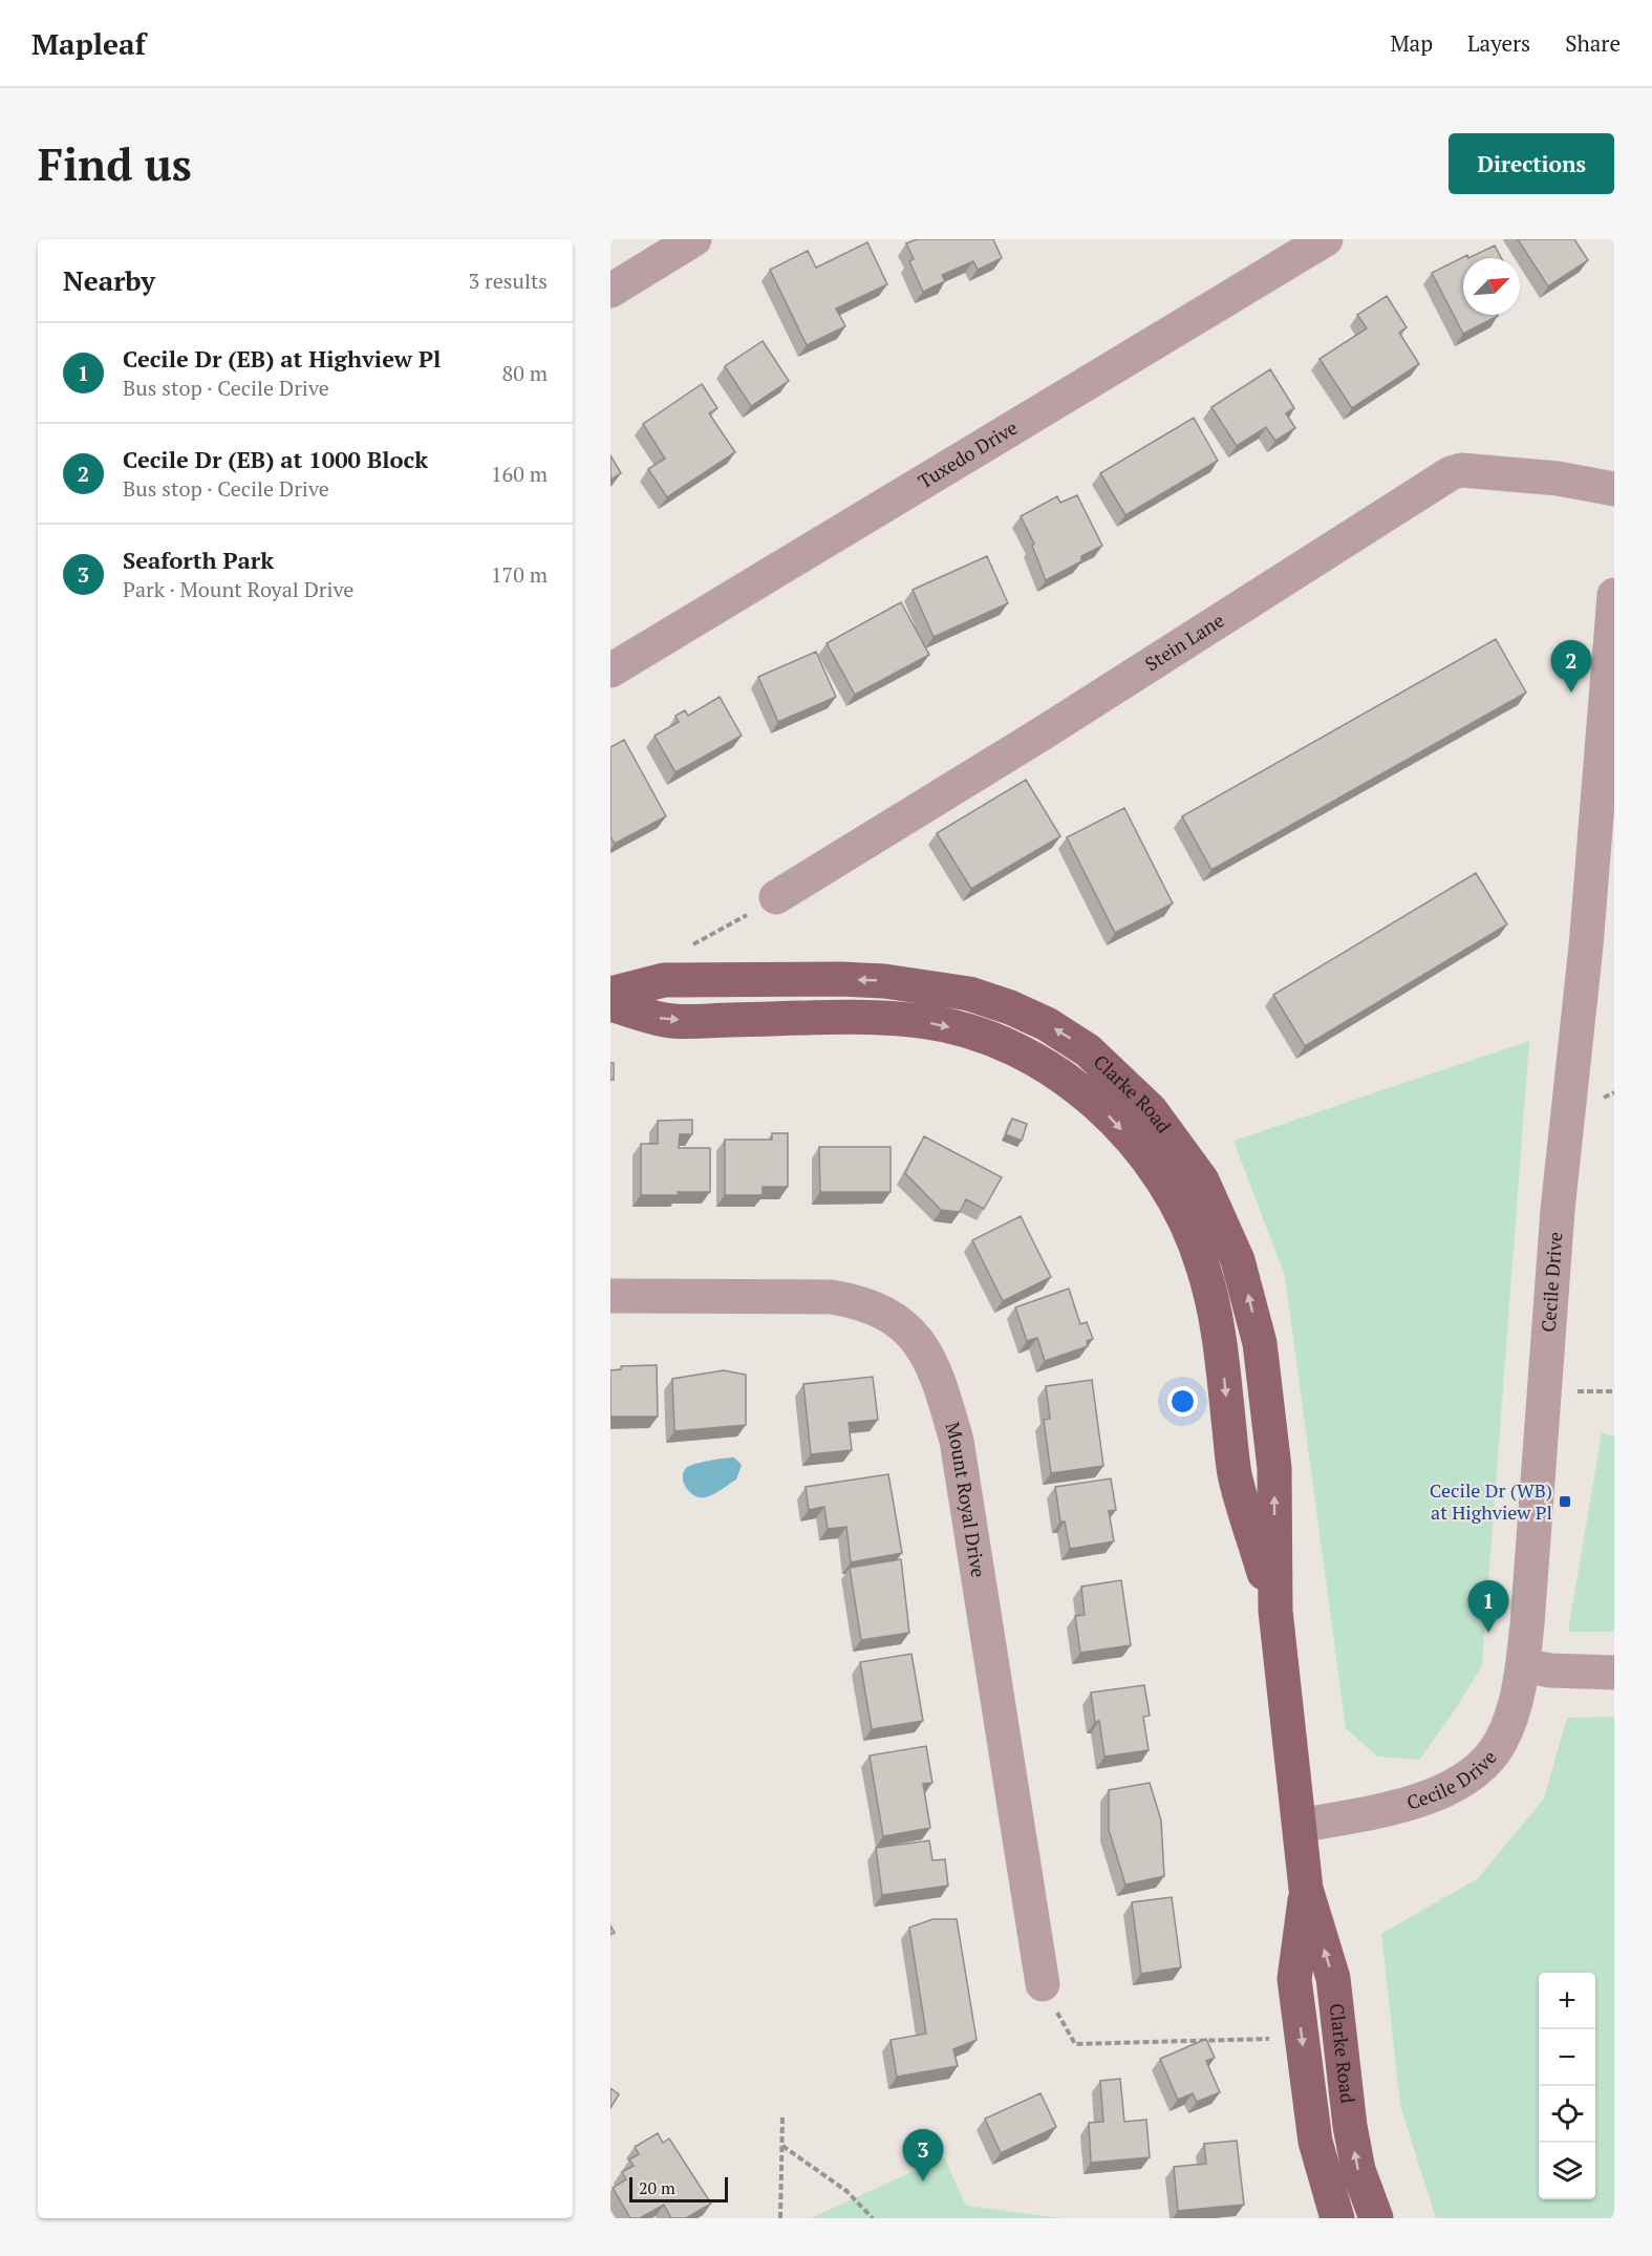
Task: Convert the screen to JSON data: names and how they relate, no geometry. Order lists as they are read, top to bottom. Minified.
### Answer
{"streets":{"main road":["Clarke Road"],"street":["Tuxedo Drive","Stein Lane","Cecile Drive","Mount Royal Drive"]},"crossings":[["Clarke Road","Cecile Drive"]],"places":{"transit":["Cecile Dr (WB) at Highview Pl"]},"scale_bar":"20 m","north":"top right","page":{"header":"Mapleaf","nav":["Map","Layers","Share"],"buttons":"Directions","title":"Find us","heading":["Nearby","3 results"],"list":[{"mark":"1","name":"Cecile Dr (EB) at Highview Pl","note":"Bus stop · Cecile Drive","value":"80 m"},{"mark":"2","name":"Cecile Dr (EB) at 1000 Block","note":"Bus stop · Cecile Drive","value":"160 m"},{"mark":"3","name":"Seaforth Park","note":"Park · Mount Royal Drive","value":"170 m"}],"pins":["2","1","3"],"map_buttons":["+","−"],"scale":"20 m"}}
